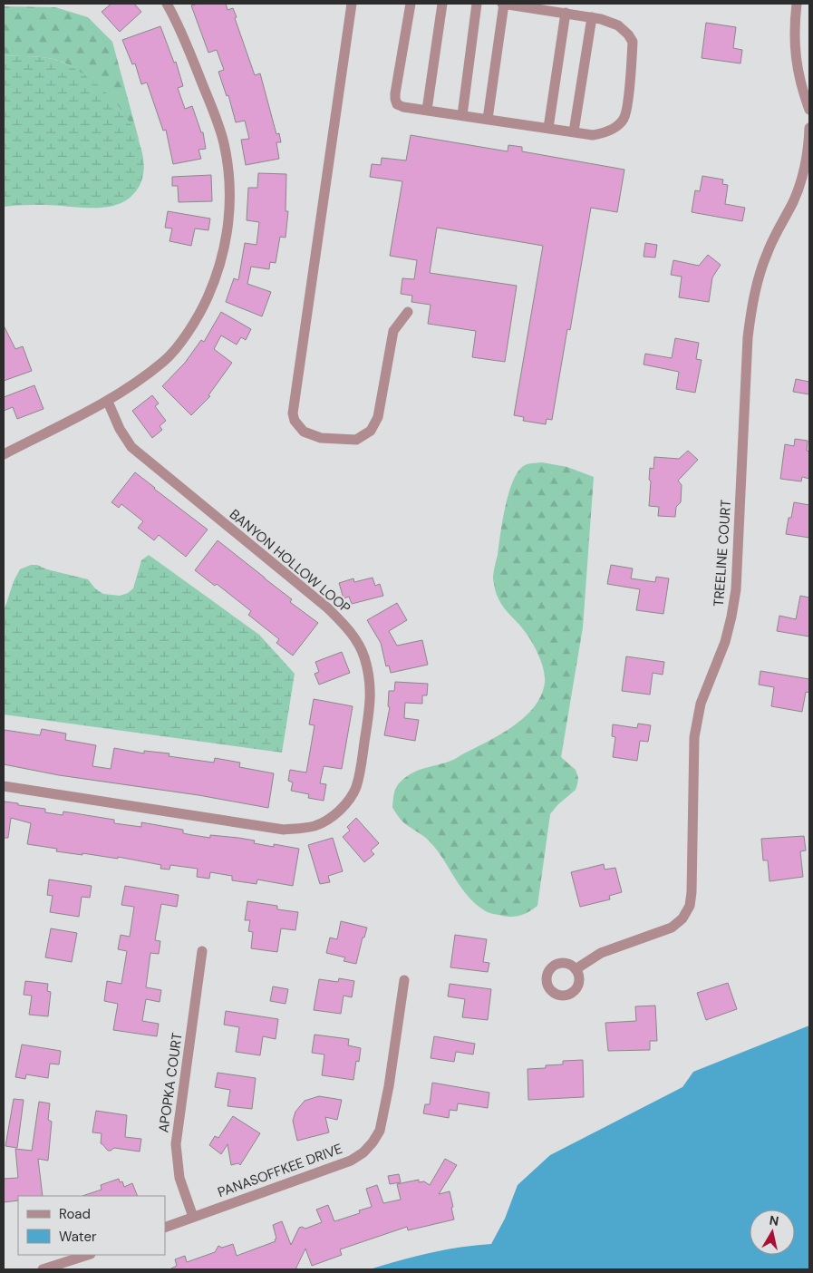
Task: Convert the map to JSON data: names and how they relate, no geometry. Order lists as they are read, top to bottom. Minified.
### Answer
{"streets":{"street":["TREELINE COURT","BANYON HOLLOW LOOP","APOPKA COURT","PANASOFFKEE DRIVE"]},"crossings":[["APOPKA COURT","PANASOFFKEE DRIVE"]],"legend":["Road","Water"],"north":"top"}
